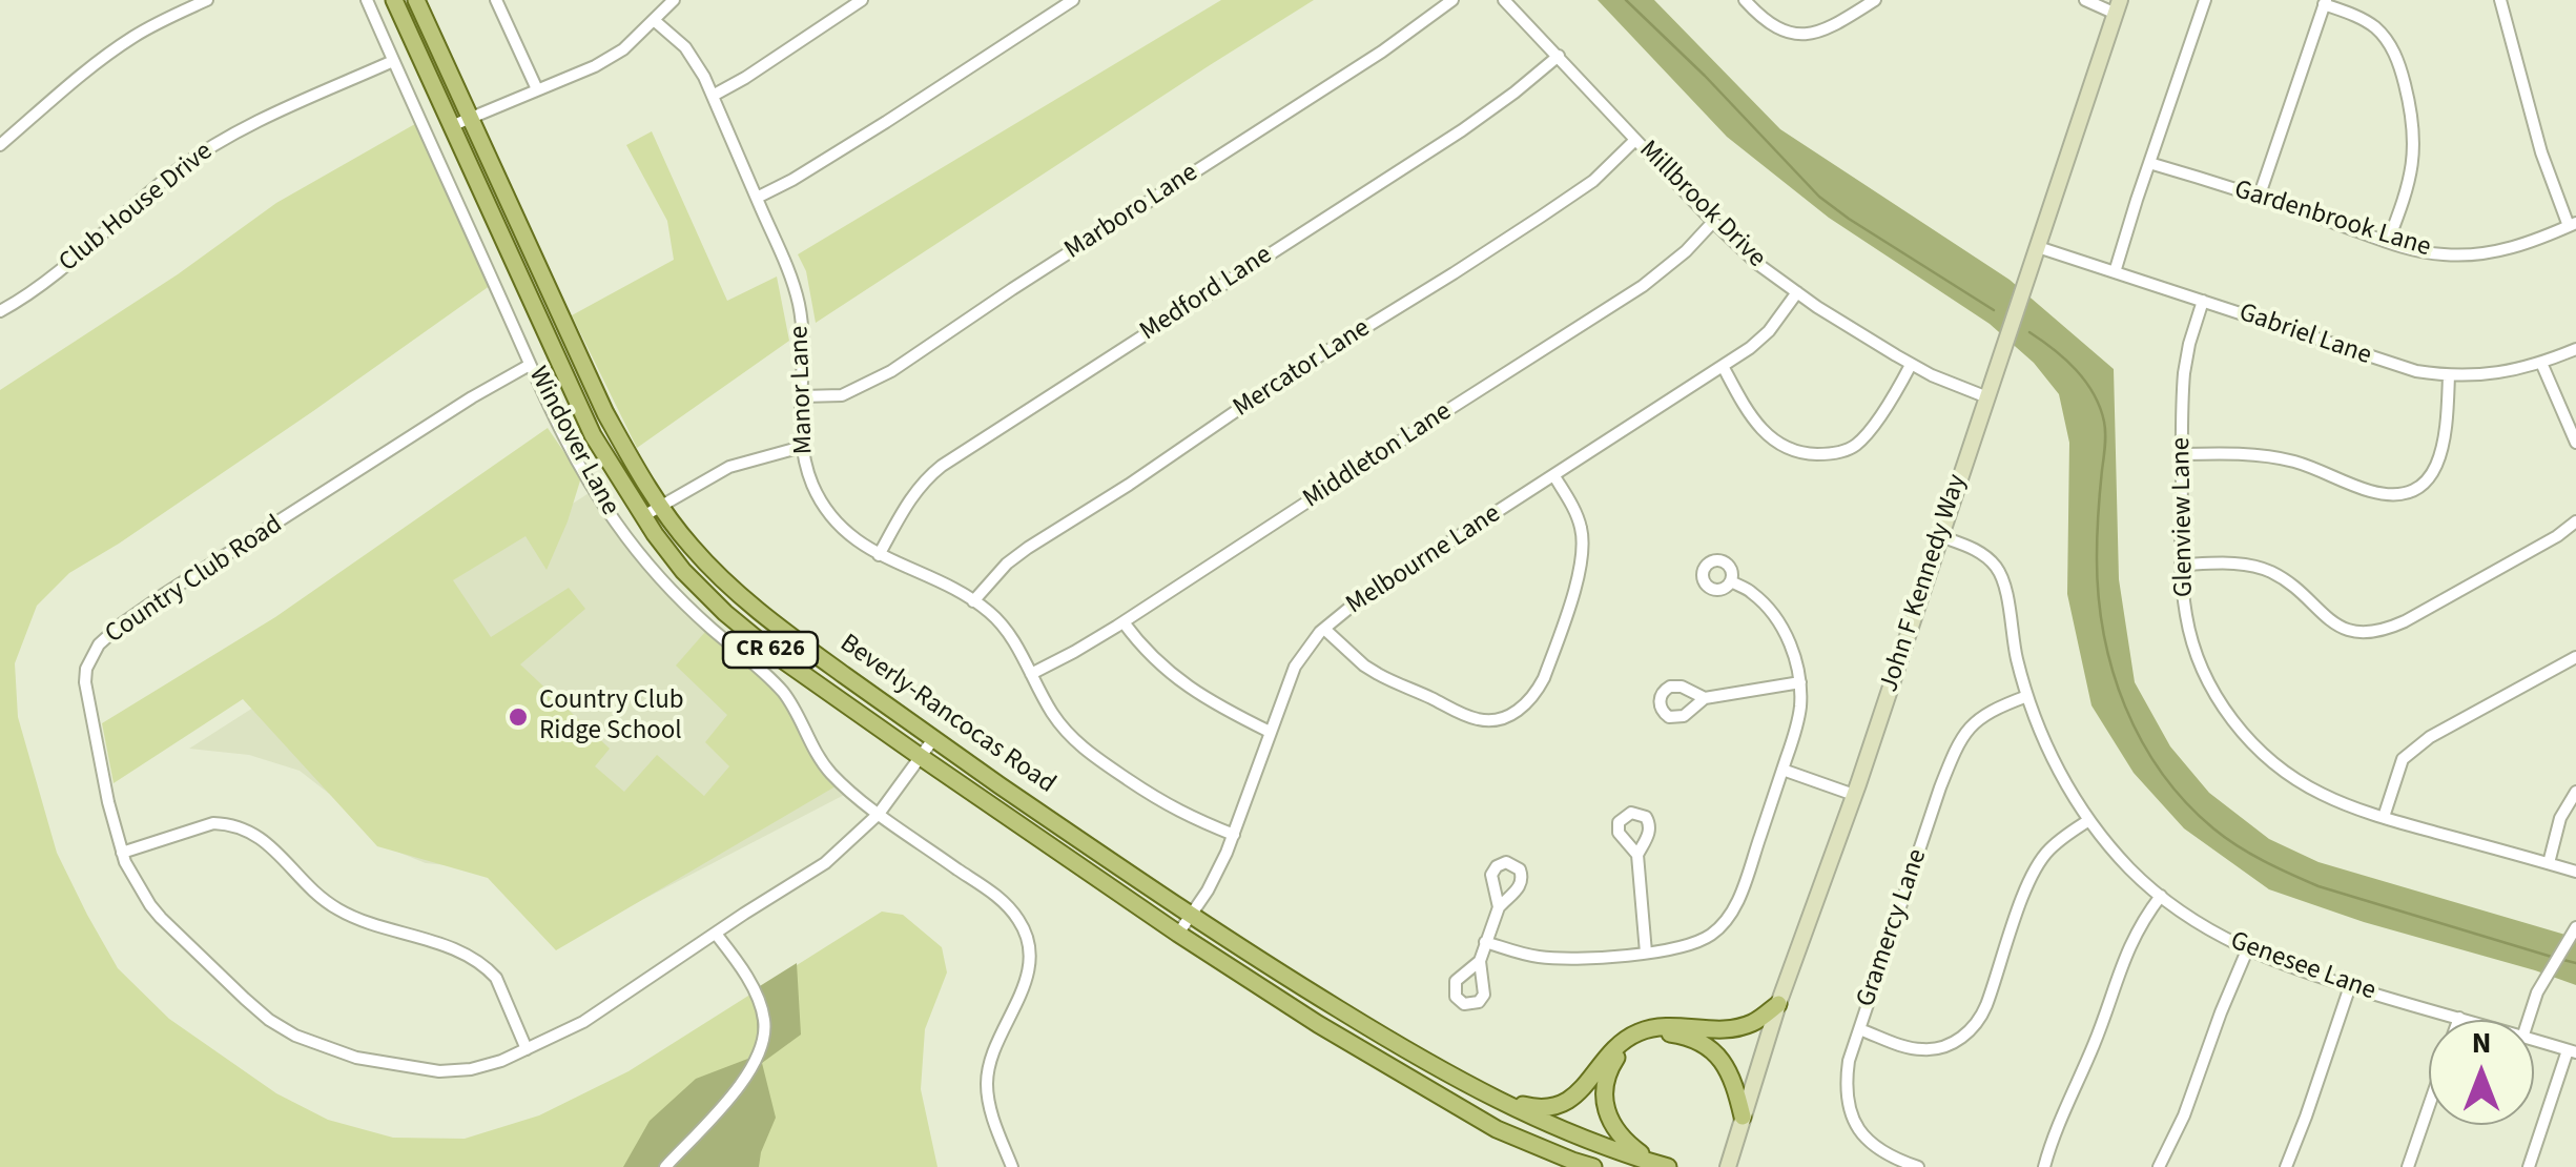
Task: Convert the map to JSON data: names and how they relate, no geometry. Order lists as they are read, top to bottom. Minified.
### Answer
{"streets":{"main road":["CR 626","Beverly-Rancocas Road"],"street":["Millbrook Drive","Club House Drive","Marboro Lane","Gardenbrook Lane","Medford Lane","Gabriel Lane","Mercator Lane","Manor Lane","Windover Lane","Middleton Lane","Glenview Lane","Melbourne Lane","Country Club Road","John F Kennedy Way","Gramercy Lane","Genesee Lane"]},"crossings":[["Millbrook Drive","Medford Lane"],["Millbrook Drive","Mercator Lane"],["Millbrook Drive","Middleton Lane"],["Millbrook Drive","Melbourne Lane"],["Millbrook Drive","John F Kennedy Way"],["Club House Drive","Windover Lane"],["Marboro Lane","Manor Lane"],["Medford Lane","Manor Lane"],["Gabriel Lane","Glenview Lane"],["Gabriel Lane","John F Kennedy Way"],["Mercator Lane","Manor Lane"],["Manor Lane","Middleton Lane"],["Manor Lane","Melbourne Lane"],["Windover Lane","Country Club Road"],["Melbourne Lane","Beverly-Rancocas Road"],["Country Club Road","Beverly-Rancocas Road"],["John F Kennedy Way","Genesee Lane"],["Gramercy Lane","Genesee Lane"]],"places":["Country Club Ridge School"],"north":"top"}
